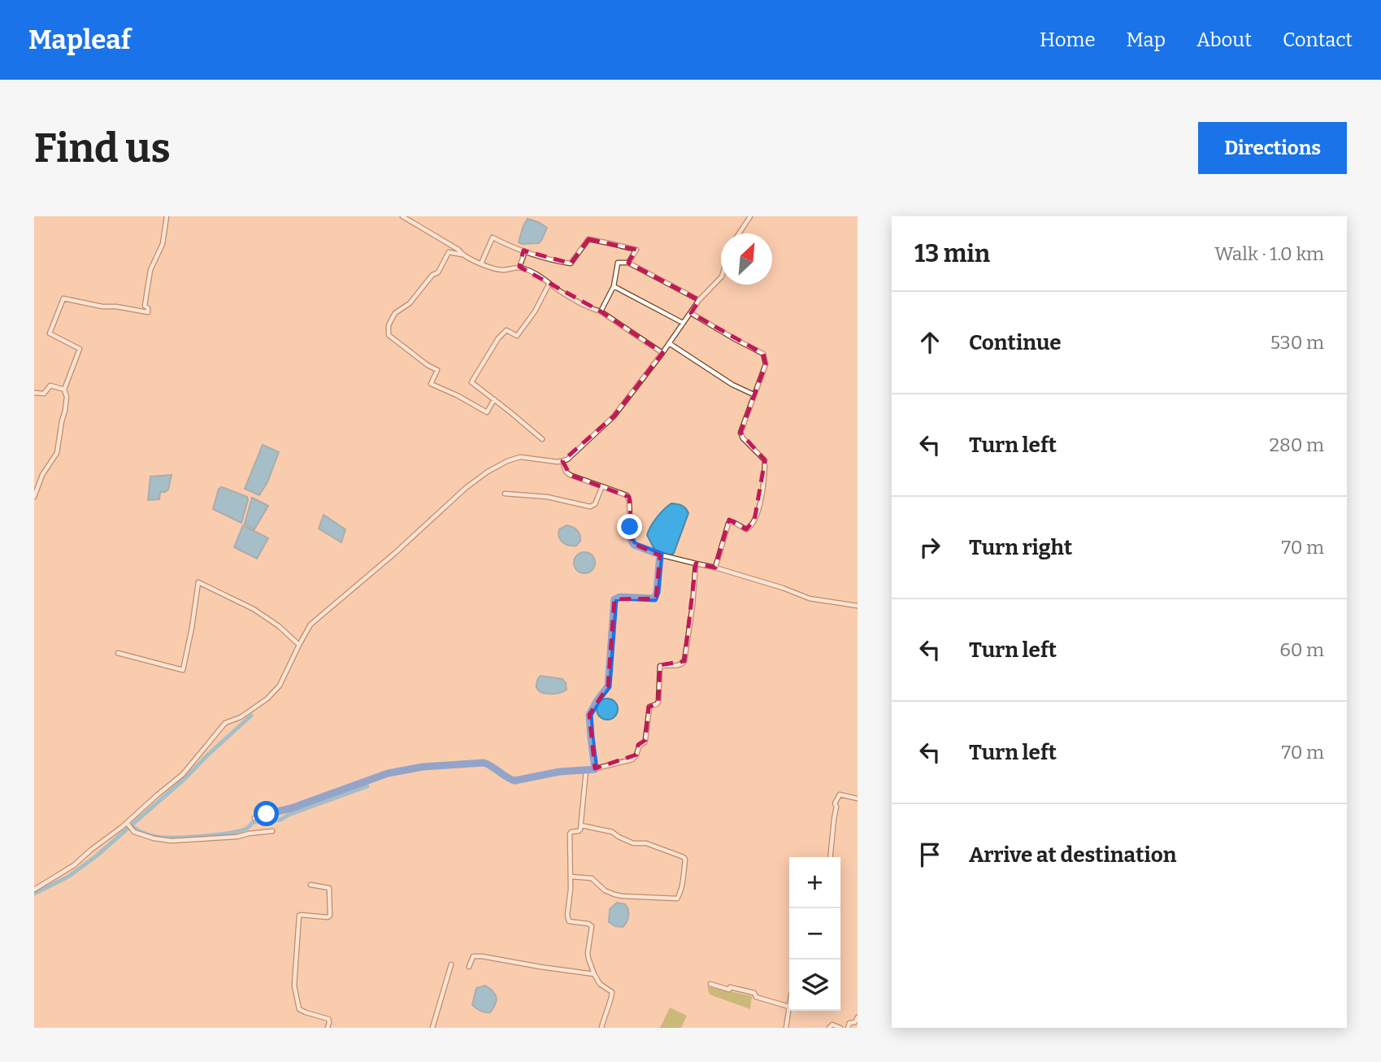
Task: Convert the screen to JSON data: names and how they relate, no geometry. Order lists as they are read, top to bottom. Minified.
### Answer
{"north":"top right","page":{"header":"Mapleaf","nav":["Home","Map","About","Contact"],"buttons":"Directions","title":"Find us","heading":["13 min","Walk · 1.0 km"],"list":[["Continue","530 m"],["Turn left","280 m"],["Turn right","70 m"],["Turn left","60 m"],["Turn left","70 m"],"Arrive at destination"],"map_buttons":["+","−"]}}
